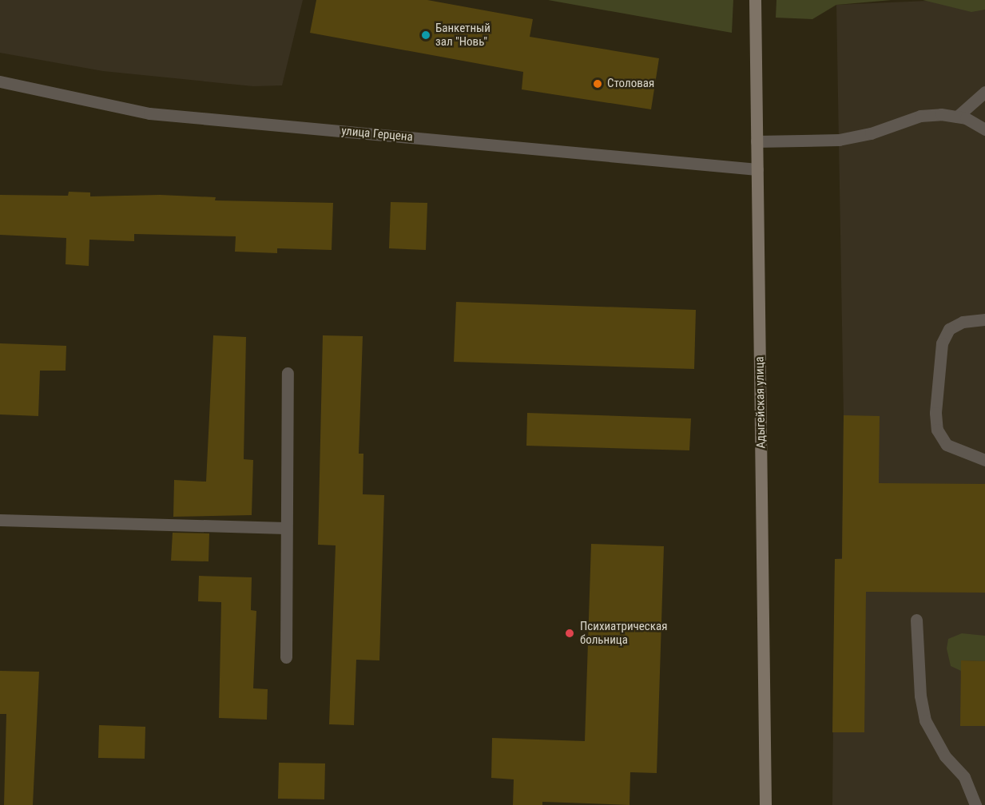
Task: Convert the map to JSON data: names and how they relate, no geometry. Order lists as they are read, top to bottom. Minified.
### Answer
{"streets":{"main road":["Адыгейская улица"],"street":["улица Герцена"]},"crossings":[["улица Герцена","Адыгейская улица"]],"places":["Банкетный зал \"Новь\"","Столовая","Психиатрическая больница"]}
